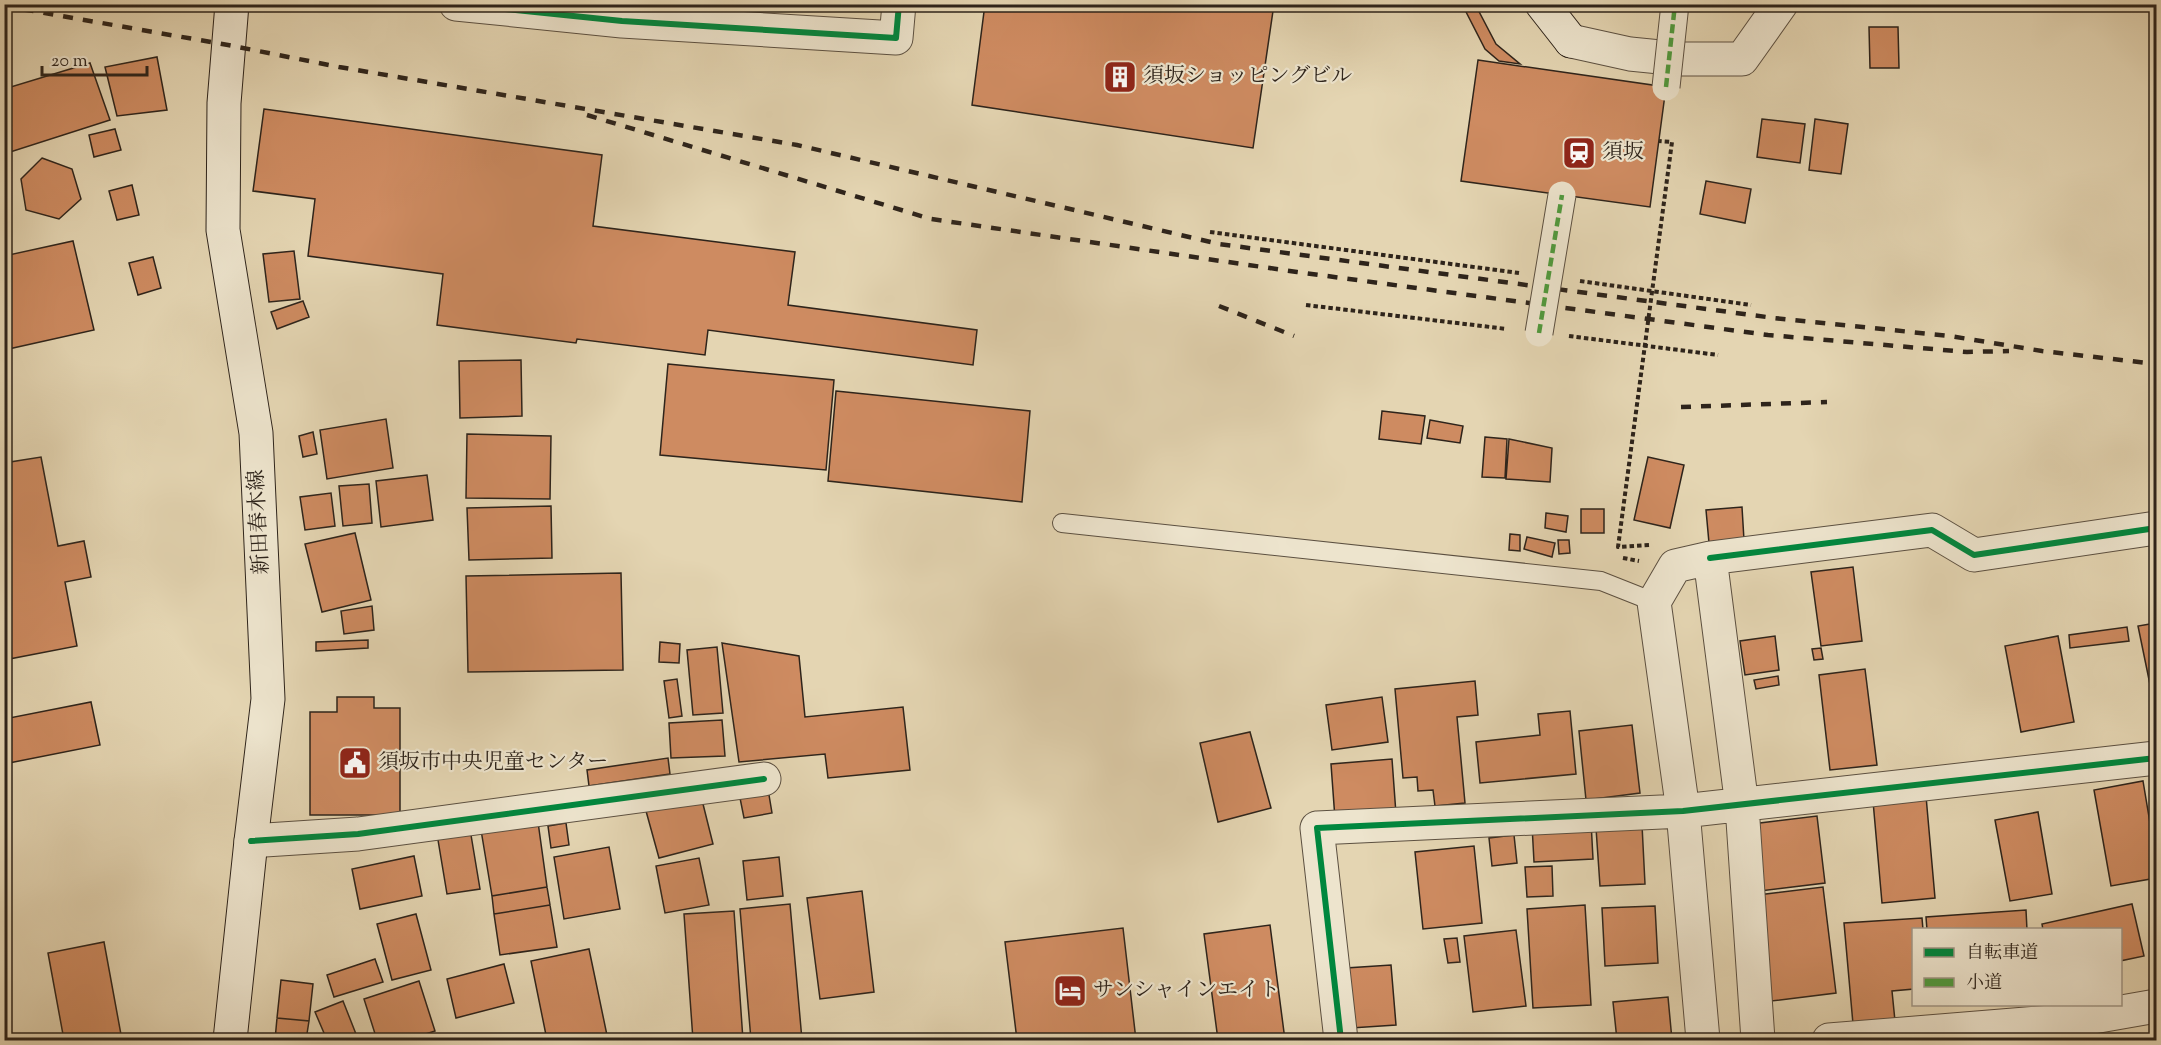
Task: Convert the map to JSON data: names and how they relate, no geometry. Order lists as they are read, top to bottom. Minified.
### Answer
{"streets":{"street":["新田春木線"]},"places":{"building":["須坂ショッピングビル"],"station":["須坂"],"public building":["須坂市中央児童センター"],"hotel":["サンシャインエイト"]},"legend":["自転車道","小道"],"scale_bar":"20 m"}
